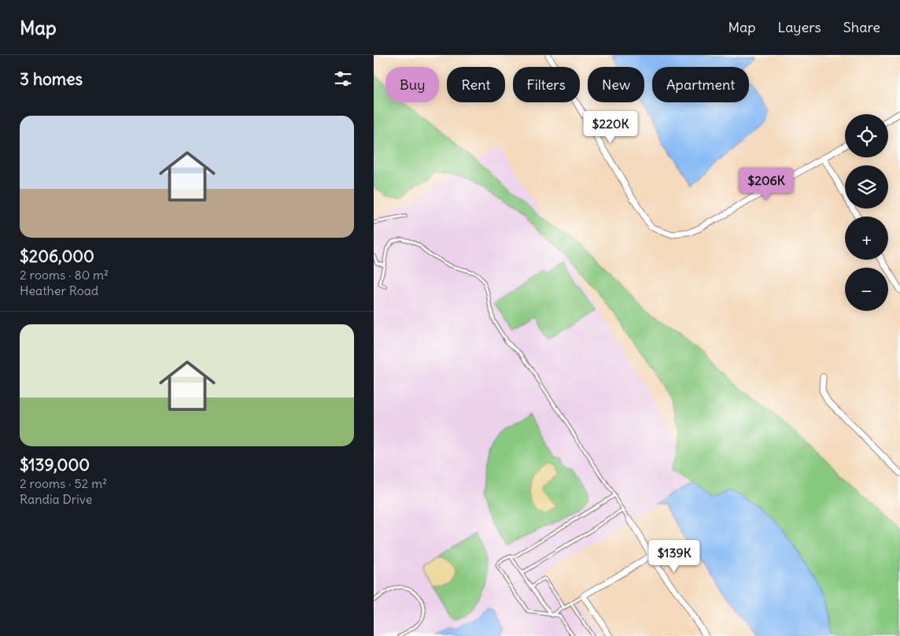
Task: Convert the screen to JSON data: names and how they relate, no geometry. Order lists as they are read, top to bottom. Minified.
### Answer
{"page":{"header":"Map","nav":["Map","Layers","Share"],"heading":"3 homes","chip":["Buy","Rent","Filters","New","Apartment"],"list":[{"name":"$206,000","note":"2 rooms · 80 m² · Heather Road"},{"name":"$139,000","note":"2 rooms · 52 m² · Randia Drive"}],"price":["$220K","$206K","$139K"],"map_buttons":["+","−"]}}
